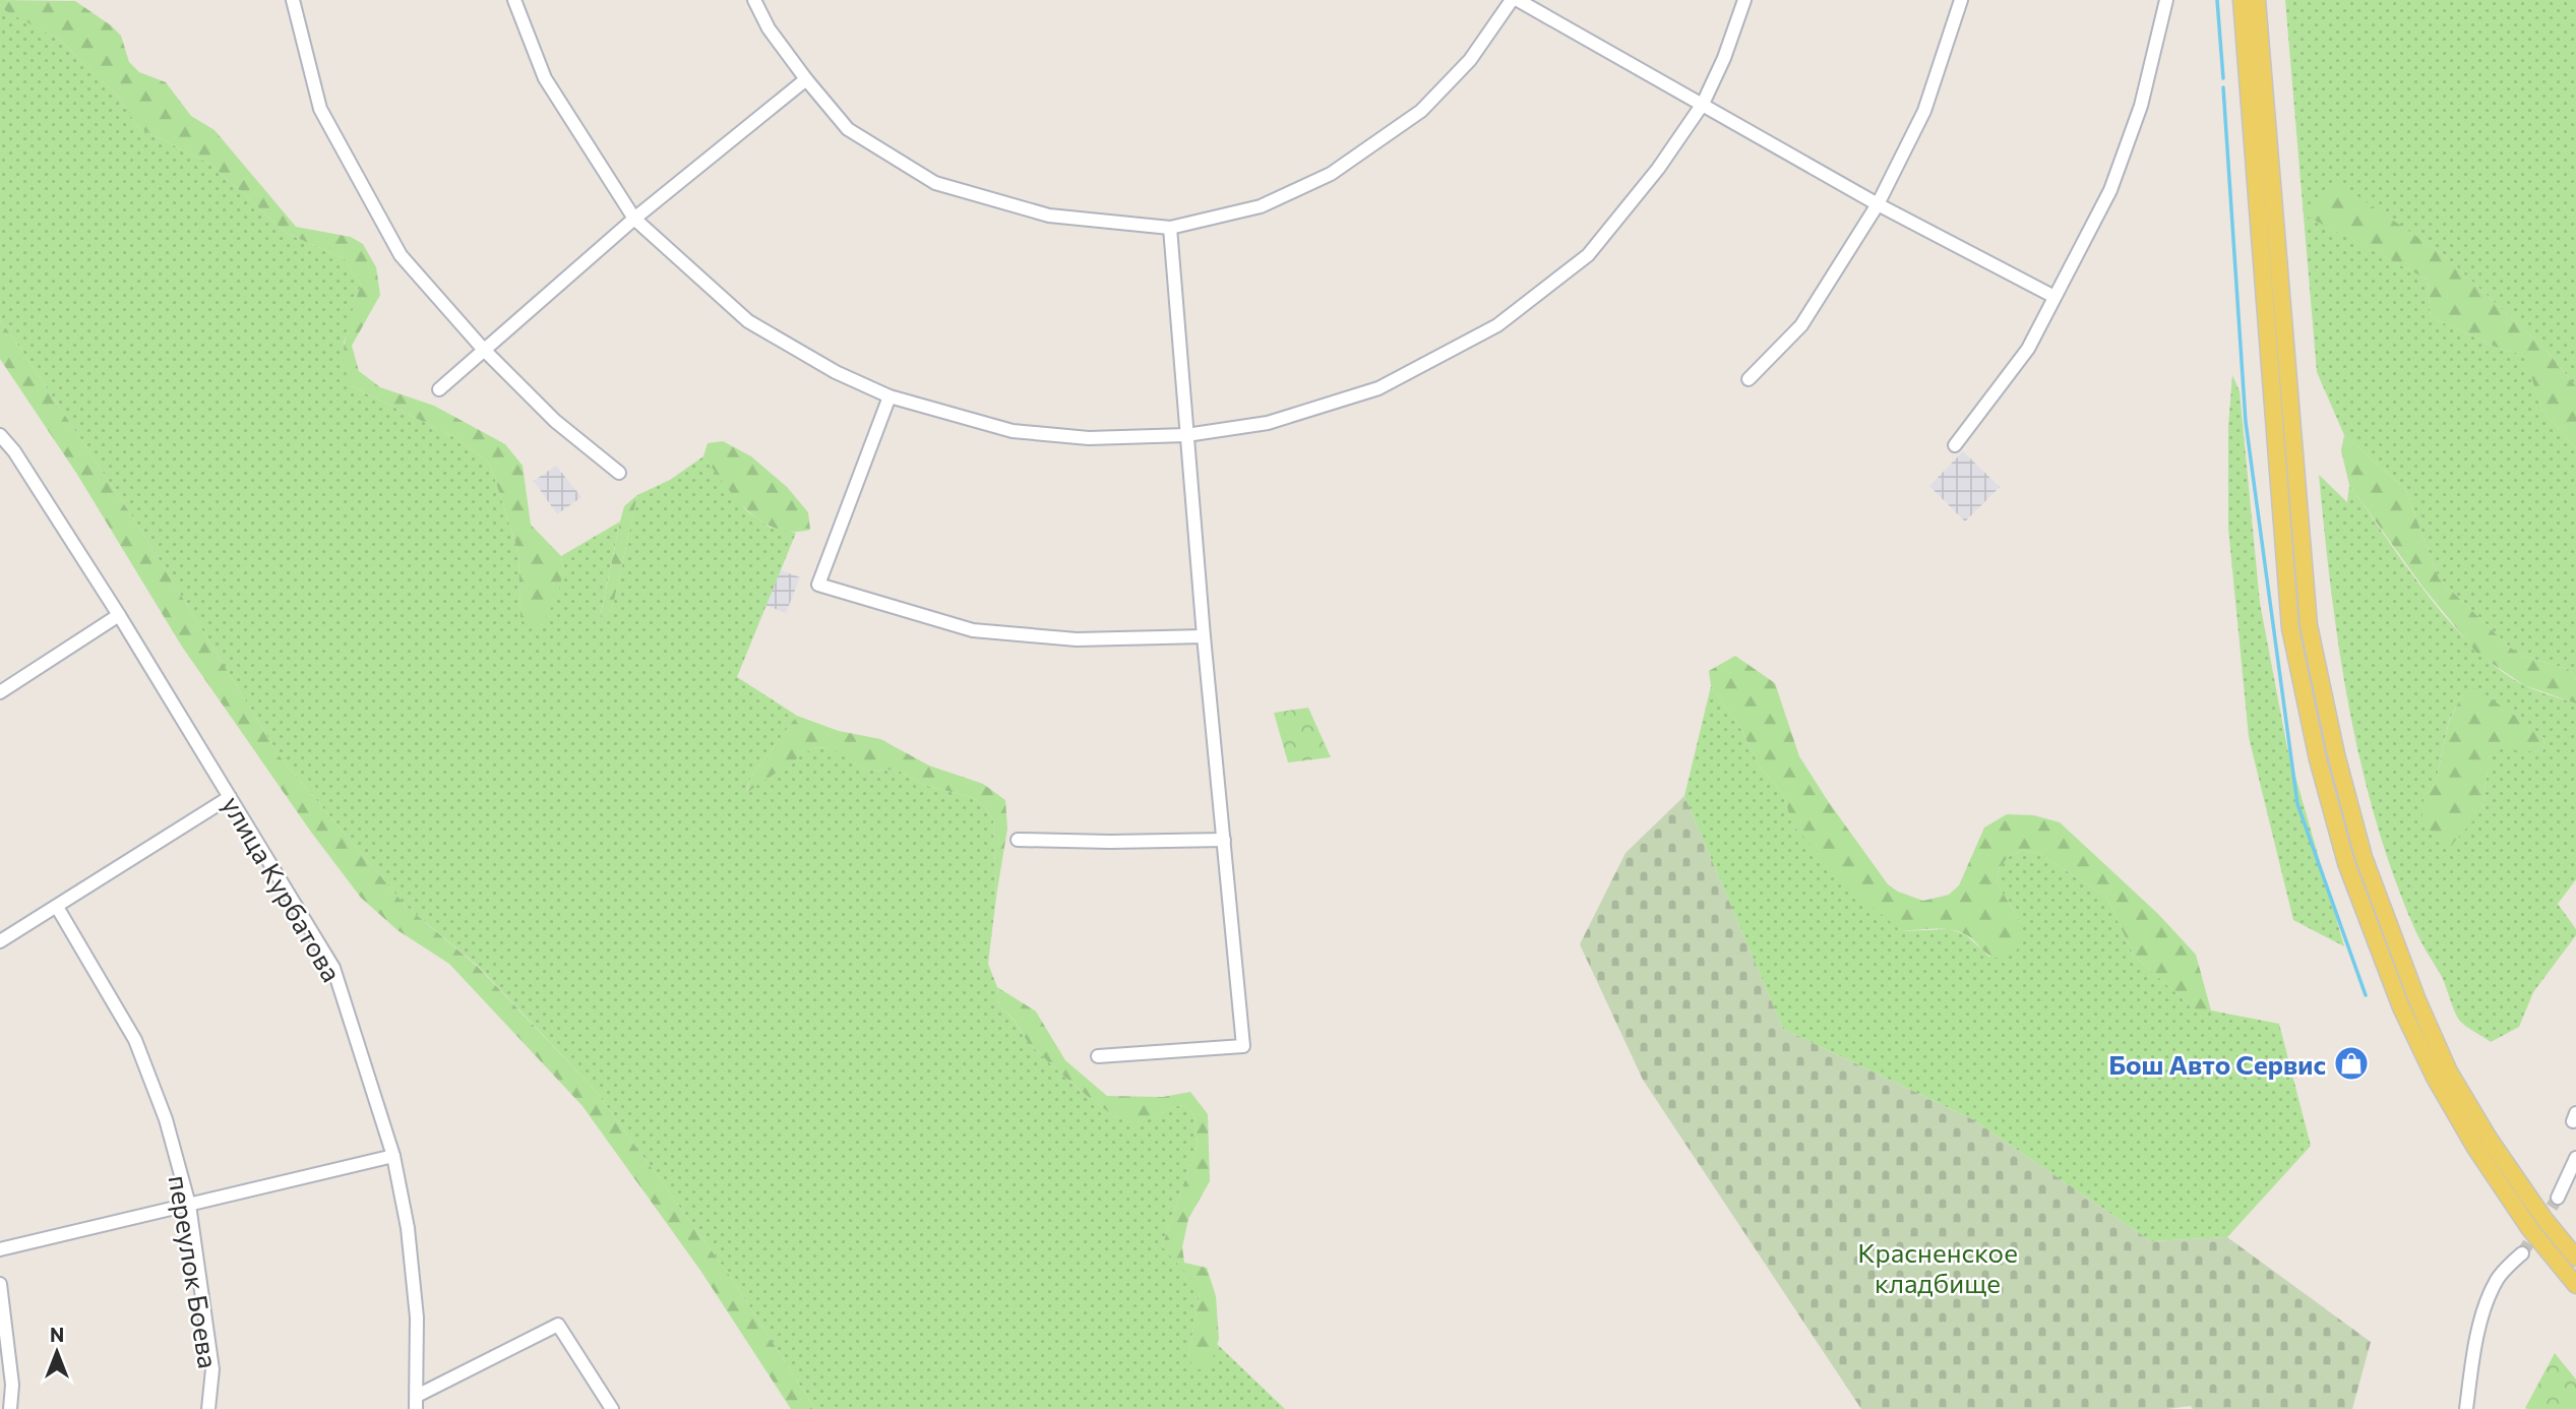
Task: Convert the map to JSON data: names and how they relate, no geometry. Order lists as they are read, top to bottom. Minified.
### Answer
{"streets":{"street":["улица Курбатова","переулок Боева"]},"parks":["Красненское кладбище"],"places":{"shop":["Бош Авто Сервис"]},"north":"top"}
